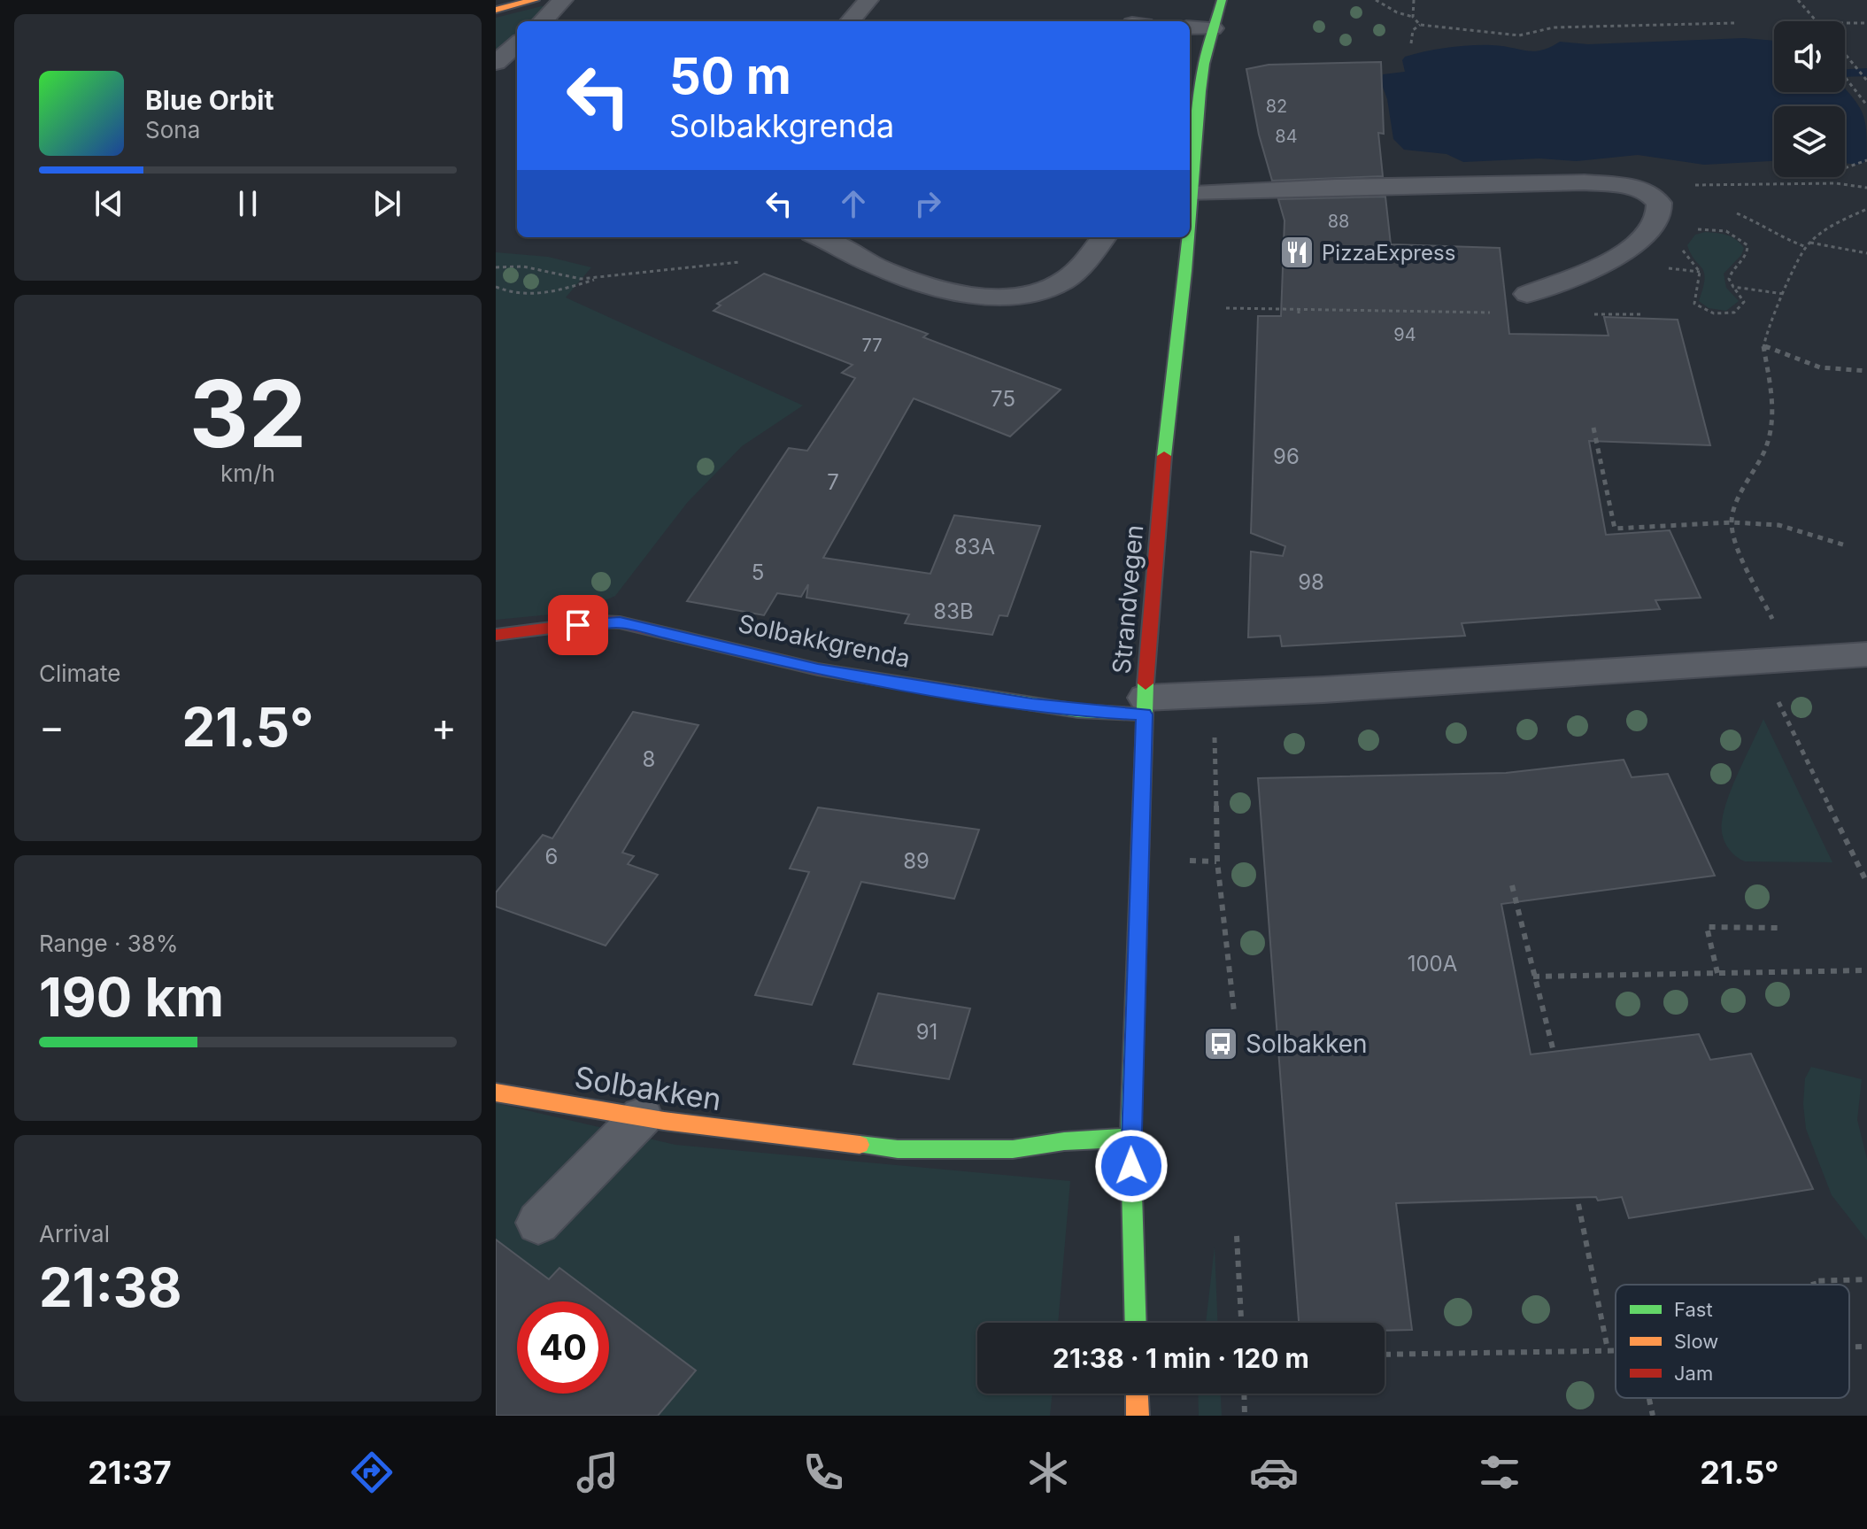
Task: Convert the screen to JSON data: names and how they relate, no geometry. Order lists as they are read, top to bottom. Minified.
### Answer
{"streets":{"street":["Strandvegen","Solbakkgrenda","Solbakken"]},"crossings":[["Strandvegen","Solbakkgrenda"],["Strandvegen","Solbakken"]],"places":{"restaurant":["PizzaExpress"],"bus stop":["Solbakken"]},"house_numbers":["82","84","88","94","77","75","96","7","83A","5","98","83B","8","6","89","100A","91"],"legend":["Fast","Slow","Jam"],"page":{"turn":["50 m","Solbakkgrenda"],"song":["Blue Orbit","Sona"],"tile":[["32","km/h"],"Climate",["Range · 38%","190 km"],["Arrival","21:38"]],"heat":["−","21.5°","+"],"limit":"40","trip":"21:38 · 1 min · 120 m","tabs":["21:37","21.5°"]}}
